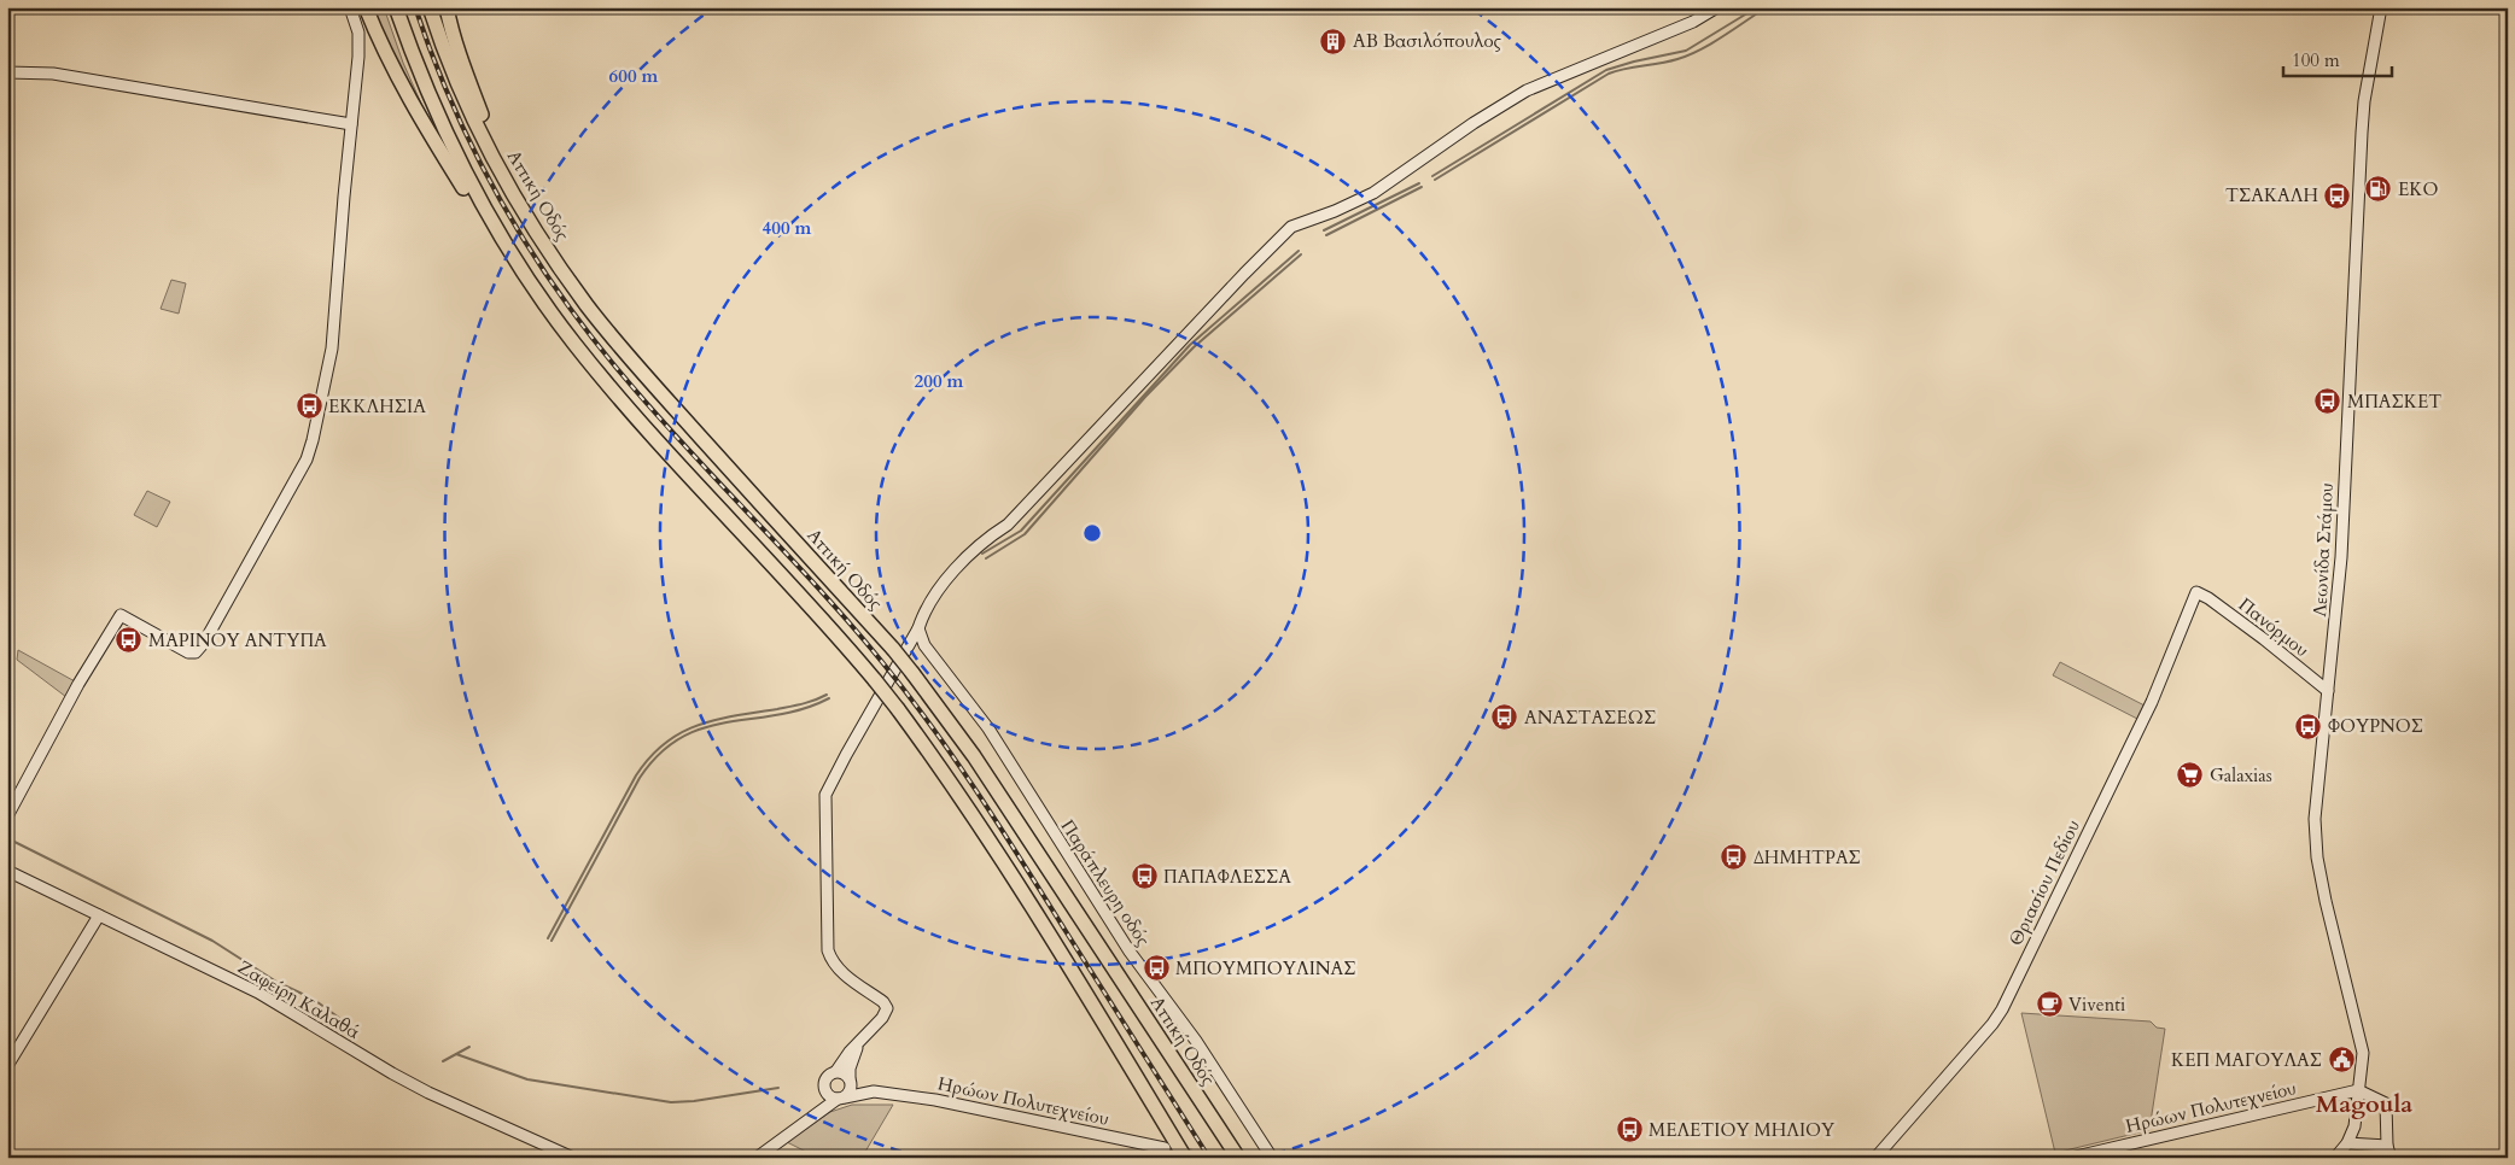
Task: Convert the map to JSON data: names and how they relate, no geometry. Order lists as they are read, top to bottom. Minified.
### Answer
{"streets":{"highway":["Αττική Οδός"],"street":["Λεωνίδα Στάμου","Πανόρμου","Παράπλευρη οδός","Θριασίου Πεδίου","Ζαφείρη Καλαθά","Ηρώων Πολυτεχνείου"]},"crossings":[["Λεωνίδα Στάμου","Πανόρμου"],["Λεωνίδα Στάμου","Ηρώων Πολυτεχνείου"],["Πανόρμου","Θριασίου Πεδίου"]],"districts":["Magoula"],"places":{"building":["ΑΒ Βασιλόπουλος"],"fuel station":["EKO"],"bus stop":["ΤΣΑΚΑΛΗ","ΜΠΑΣΚΕΤ","ΕΚΚΛΗΣΙΑ","ΜΑΡΙΝΟΥ ΑΝΤΥΠΑ","ΑΝΑΣΤΑΣΕΩΣ","ΦΟΥΡΝΟΣ","ΔΗΜΗΤΡΑΣ","ΠΑΠΑΦΛΕΣΣΑ","ΜΠΟΥΜΠΟΥΛΙΝΑΣ","ΜΕΛΕΤΙΟΥ ΜΗΛΙΟΥ"],"supermarket":["Galaxias"],"cafe":["Viventi"],"public building":["ΚΕΠ ΜΑΓΟΥΛΑΣ"]},"scale_bar":"100 m","rings":["600 m","400 m","200 m"]}
